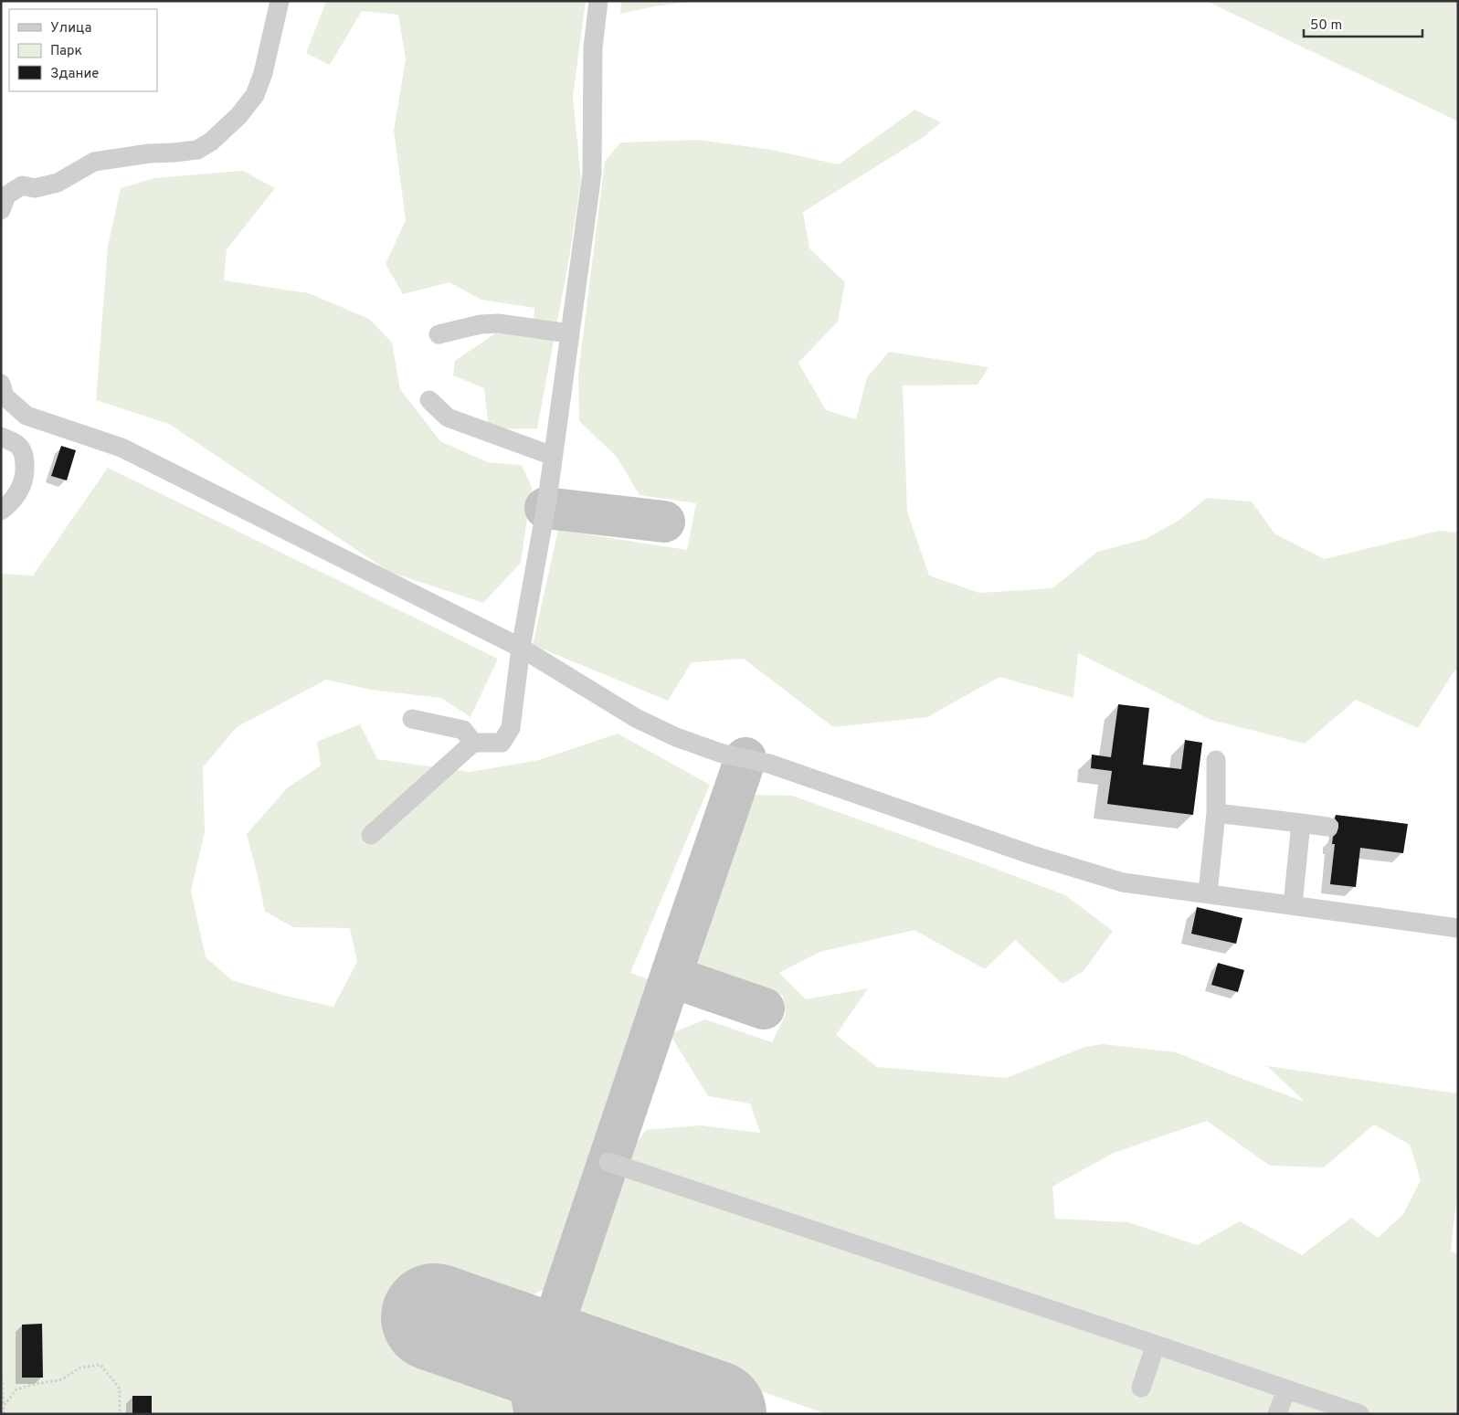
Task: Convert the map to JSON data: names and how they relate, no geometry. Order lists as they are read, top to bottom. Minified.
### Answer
{"legend":["Улица","Парк","Здание"],"scale_bar":"50 m"}
